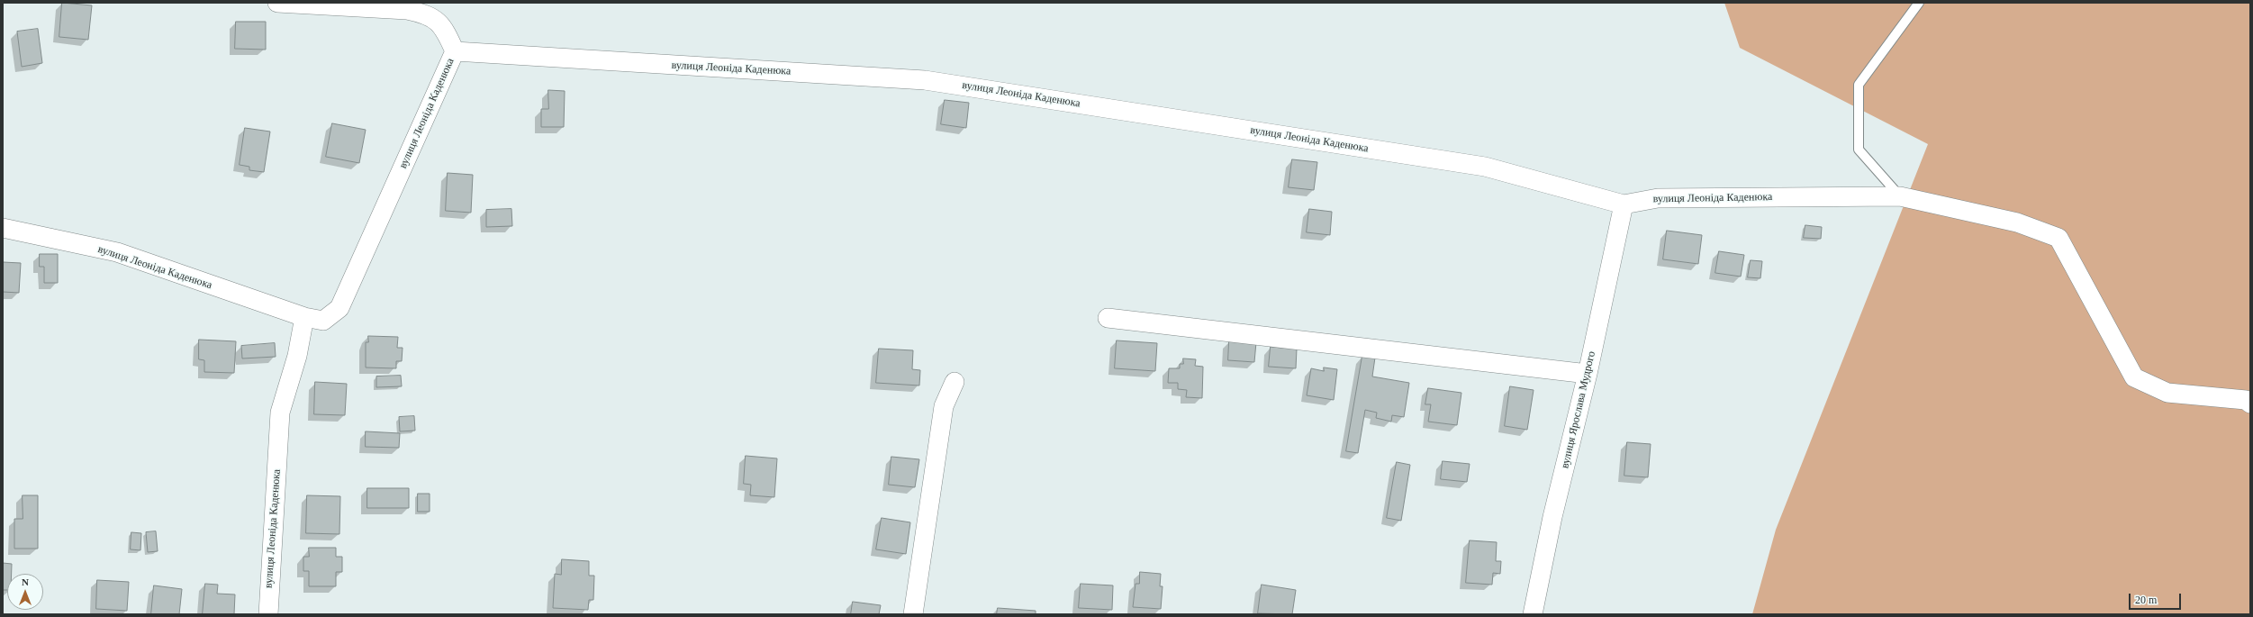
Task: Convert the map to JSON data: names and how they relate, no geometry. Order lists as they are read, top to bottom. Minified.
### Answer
{"streets":{"street":["вулиця Леоніда Каденюка","вулиця Ярослава Мудрого"]},"crossings":[["вулиця Леоніда Каденюка","вулиця Ярослава Мудрого"]],"scale_bar":"20 m","north":"top"}
